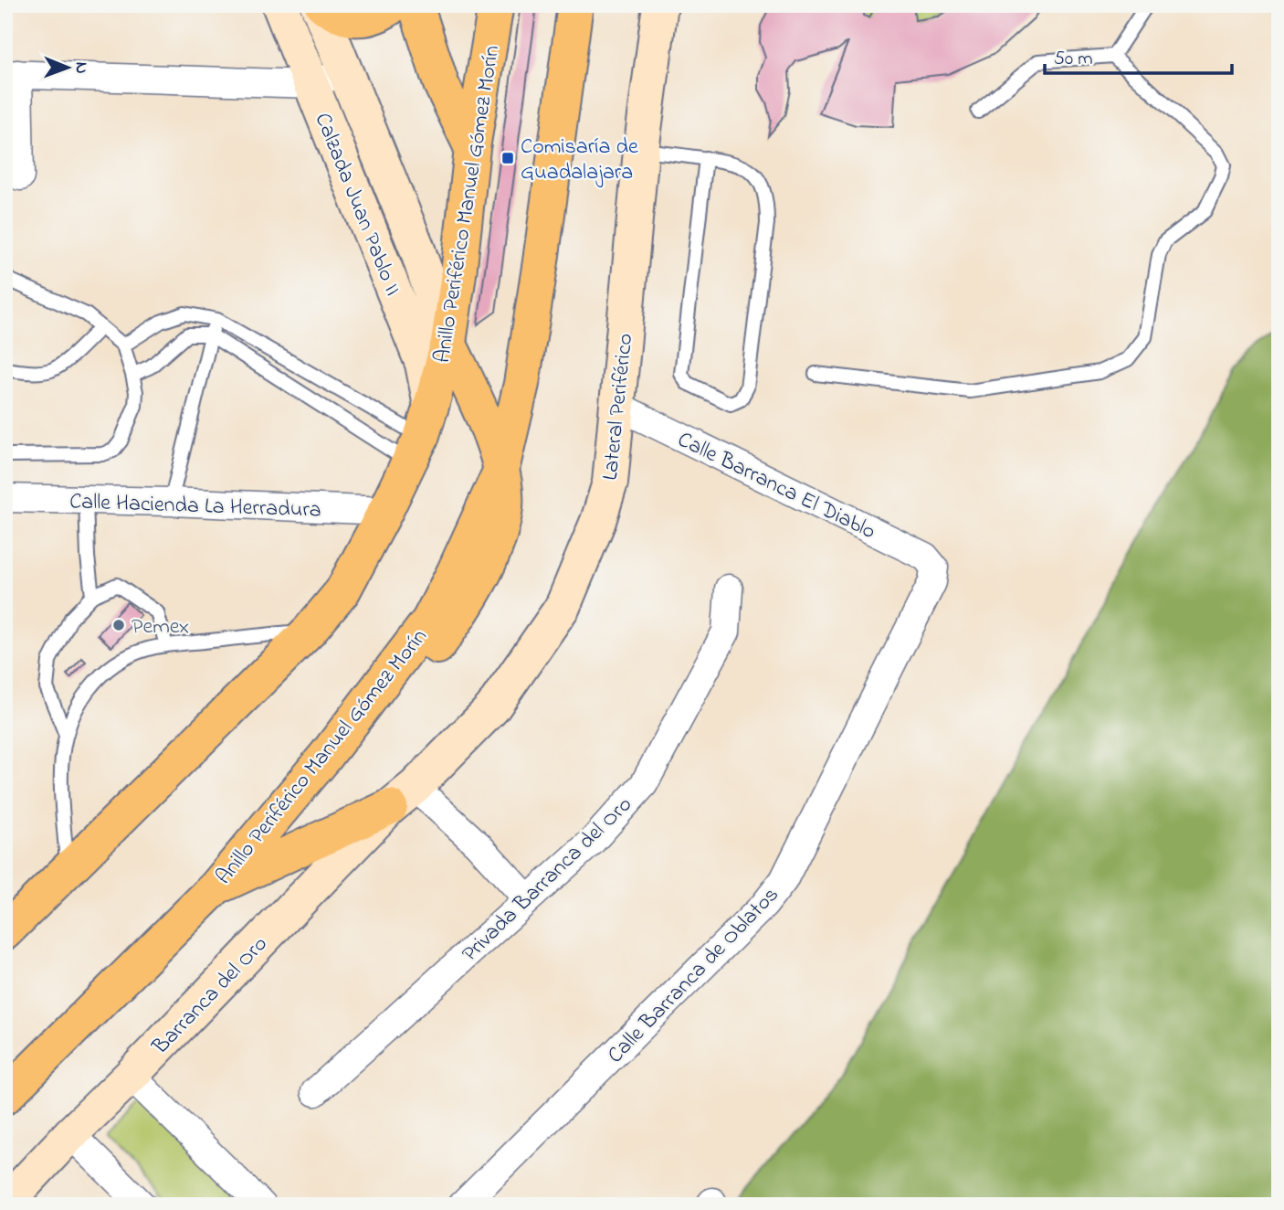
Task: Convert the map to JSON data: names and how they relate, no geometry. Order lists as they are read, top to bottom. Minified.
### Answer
{"streets":{"highway":["Anillo Periférico Manuel Gómez Morín"],"street":["Calzada Juan Pablo II","Lateral Periférico","Calle Barranca El Diablo","Calle Hacienda La Herradura","Privada Barranca del Oro","Calle Barranca de Oblatos","Barranca del Oro"]},"crossings":[["Calzada Juan Pablo II","Anillo Periférico Manuel Gómez Morín"],["Anillo Periférico Manuel Gómez Morín","Calle Hacienda La Herradura"],["Lateral Periférico","Calle Barranca El Diablo"],["Lateral Periférico","Barranca del Oro"],["Calle Barranca El Diablo","Calle Barranca de Oblatos"]],"places":{"transit":["Comisaría de Guadalajara"],"other":["Pemex"]},"scale_bar":"50 m","north":"right"}
